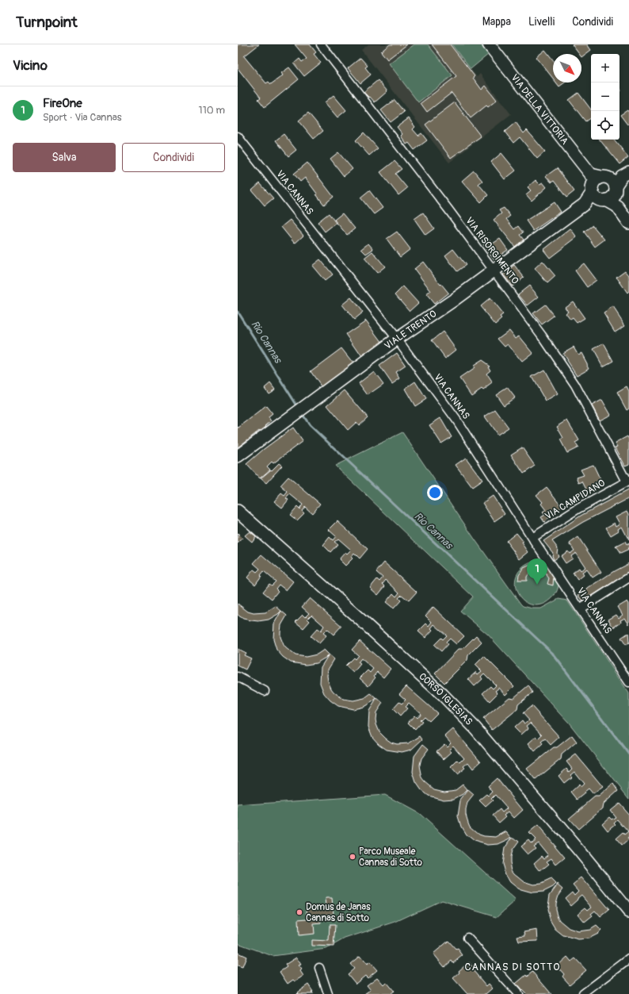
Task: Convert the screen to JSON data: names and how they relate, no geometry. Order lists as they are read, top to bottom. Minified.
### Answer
{"streets":{"street":["VIA DELLA VITTORIA","VIA CANNAS","VIA RISORGIMENTO","VIALE TRENTO","VIA CAMPIDANO","CORSO IGLESIAS"]},"crossings":[["VIA DELLA VITTORIA","VIALE TRENTO"],["VIA CANNAS","VIALE TRENTO"],["VIA CANNAS","VIA CAMPIDANO"],["VIA RISORGIMENTO","VIALE TRENTO"],["VIA RISORGIMENTO","VIA CAMPIDANO"]],"districts":["CANNAS DI SOTTO"],"water":["Rio Cannas"],"places":["Parco Museale Cannas di Sotto","Domus de Janas Cannas di Sotto"],"north":"bottom right","page":{"header":"Turnpoint","nav":["Mappa","Livelli","Condividi"],"heading":"Vicino","map_buttons":["+","−"],"list":[{"mark":"1","name":"FireOne","note":"Sport · Via Cannas","value":"110 m"}],"buttons":["Salva","Condividi"],"pins":"1"}}
